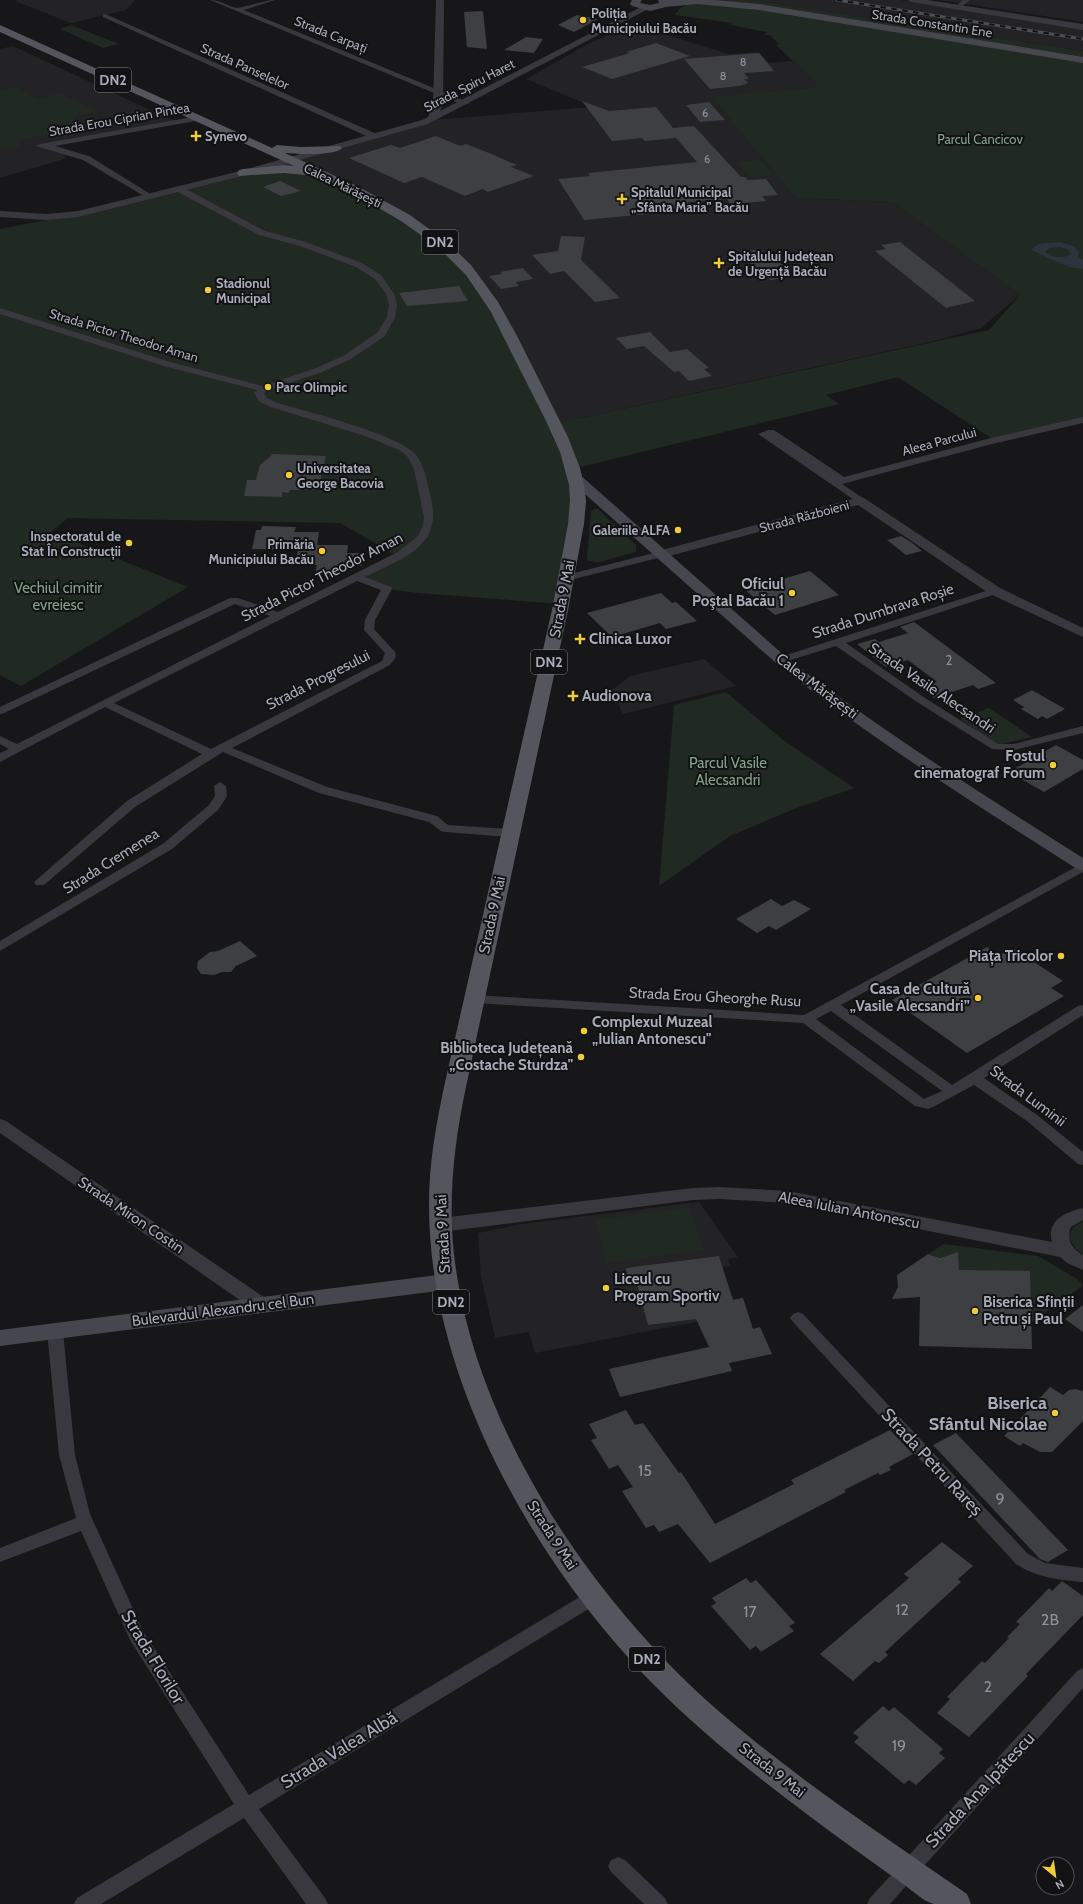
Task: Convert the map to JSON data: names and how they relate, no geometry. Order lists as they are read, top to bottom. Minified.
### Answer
{"streets":{"main road":["Strada Constantin Ene","DN2","Calea Mărășești","Strada 9 Mai","Bulevardul Alexandru cel Bun"],"street":["Strada Carpați","Strada Panselelor","Strada Spiru Haret","Strada Erou Ciprian Pintea","Strada Pictor Theodor Aman","Aleea Parcului","Strada Războieni","Strada Dumbrava Roșie","Strada Progresului","Strada Vasile Alecsandri","Strada Cremenea","Strada Erou Gheorghe Rusu","Strada Luminii","Aleea Iulian Antonescu","Strada Miron Costin","Strada Petru Rareș","Strada Florilor","Strada Valea Albă","Strada Ana Ipătescu"]},"crossings":[["Strada Constantin Ene","Strada Spiru Haret"],["Strada Carpați","Strada Spiru Haret"],["Strada Panselelor","Strada Spiru Haret"],["Strada Spiru Haret","Calea Mărășești"],["Strada Erou Ciprian Pintea","Calea Mărășești"],["Calea Mărășești","Strada Războieni"],["Calea Mărășești","Strada 9 Mai"],["Calea Mărășești","Strada Dumbrava Roșie"],["Calea Mărășești","Strada Erou Gheorghe Rusu"],["Strada Pictor Theodor Aman","Strada Progresului"],["Strada Războieni","Strada 9 Mai"],["Strada Războieni","Strada Dumbrava Roșie"],["Strada 9 Mai","Strada Erou Gheorghe Rusu"],["Strada 9 Mai","Aleea Iulian Antonescu"],["Strada 9 Mai","Bulevardul Alexandru cel Bun"],["Strada 9 Mai","Strada Valea Albă"],["Strada 9 Mai","Strada Ana Ipătescu"],["Strada Dumbrava Roșie","Strada Vasile Alecsandri"],["Strada Miron Costin","Bulevardul Alexandru cel Bun"],["Bulevardul Alexandru cel Bun","Strada Florilor"],["Strada Florilor","Strada Valea Albă"]],"parks":["Parcul Cancicov","Vechiul cimitir evreiesc","Parcul Vasile Alecsandri"],"places":{"other":["Poliția Municipiului Bacău","Stadionul Municipal","Parc Olimpic","Universitatea George Bacovia","Galeriile ALFA","Inspectoratul de Stat În Construcții","Primăria Municipiului Bacău","Oficiul Poştal Bacău 1","Fostul cinematograf Forum","Piața Tricolor","Casa de Cultură „Vasile Alecsandri”","Complexul Muzeal „Iulian Antonescu\"","Biblioteca Județeană „Costache Sturdza\"","Liceul cu Program Sportiv","Biserica Sfinții Petru și Paul","Biserica Sfântul Nicolae"],"health":["Synevo","Spitalul Municipal „Sfânta Maria” Bacău","Spitalului Județean de Urgență Bacău","Clinica Luxor","Audionova"]},"house_numbers":["8","8","6","6","2","15","9","12","17","2B","2","19"],"north":"bottom right"}
